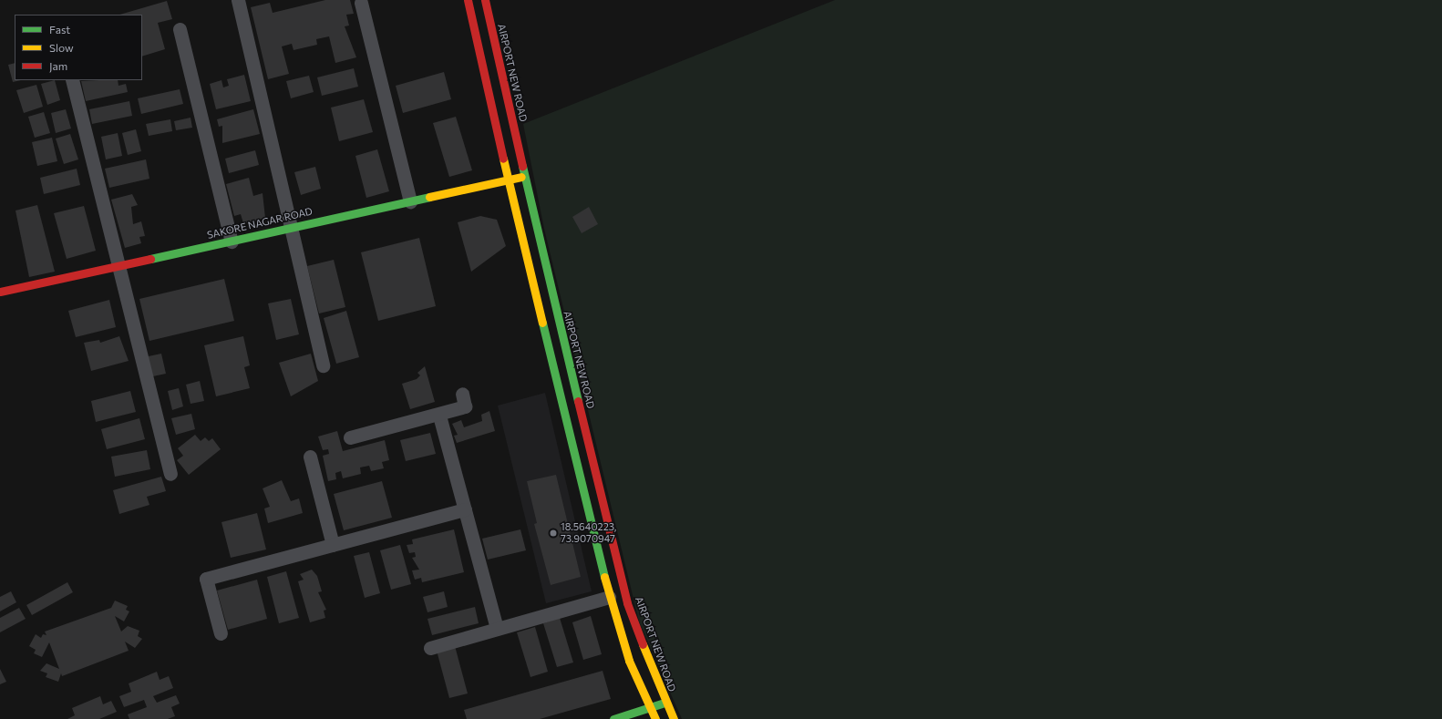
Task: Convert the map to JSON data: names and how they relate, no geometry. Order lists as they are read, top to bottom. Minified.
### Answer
{"streets":{"main road":["AIRPORT NEW ROAD","SAKORE NAGAR ROAD"]},"crossings":[["AIRPORT NEW ROAD","SAKORE NAGAR ROAD"]],"places":["18.5640223, 73.9070947"],"legend":["Fast","Slow","Jam"]}
